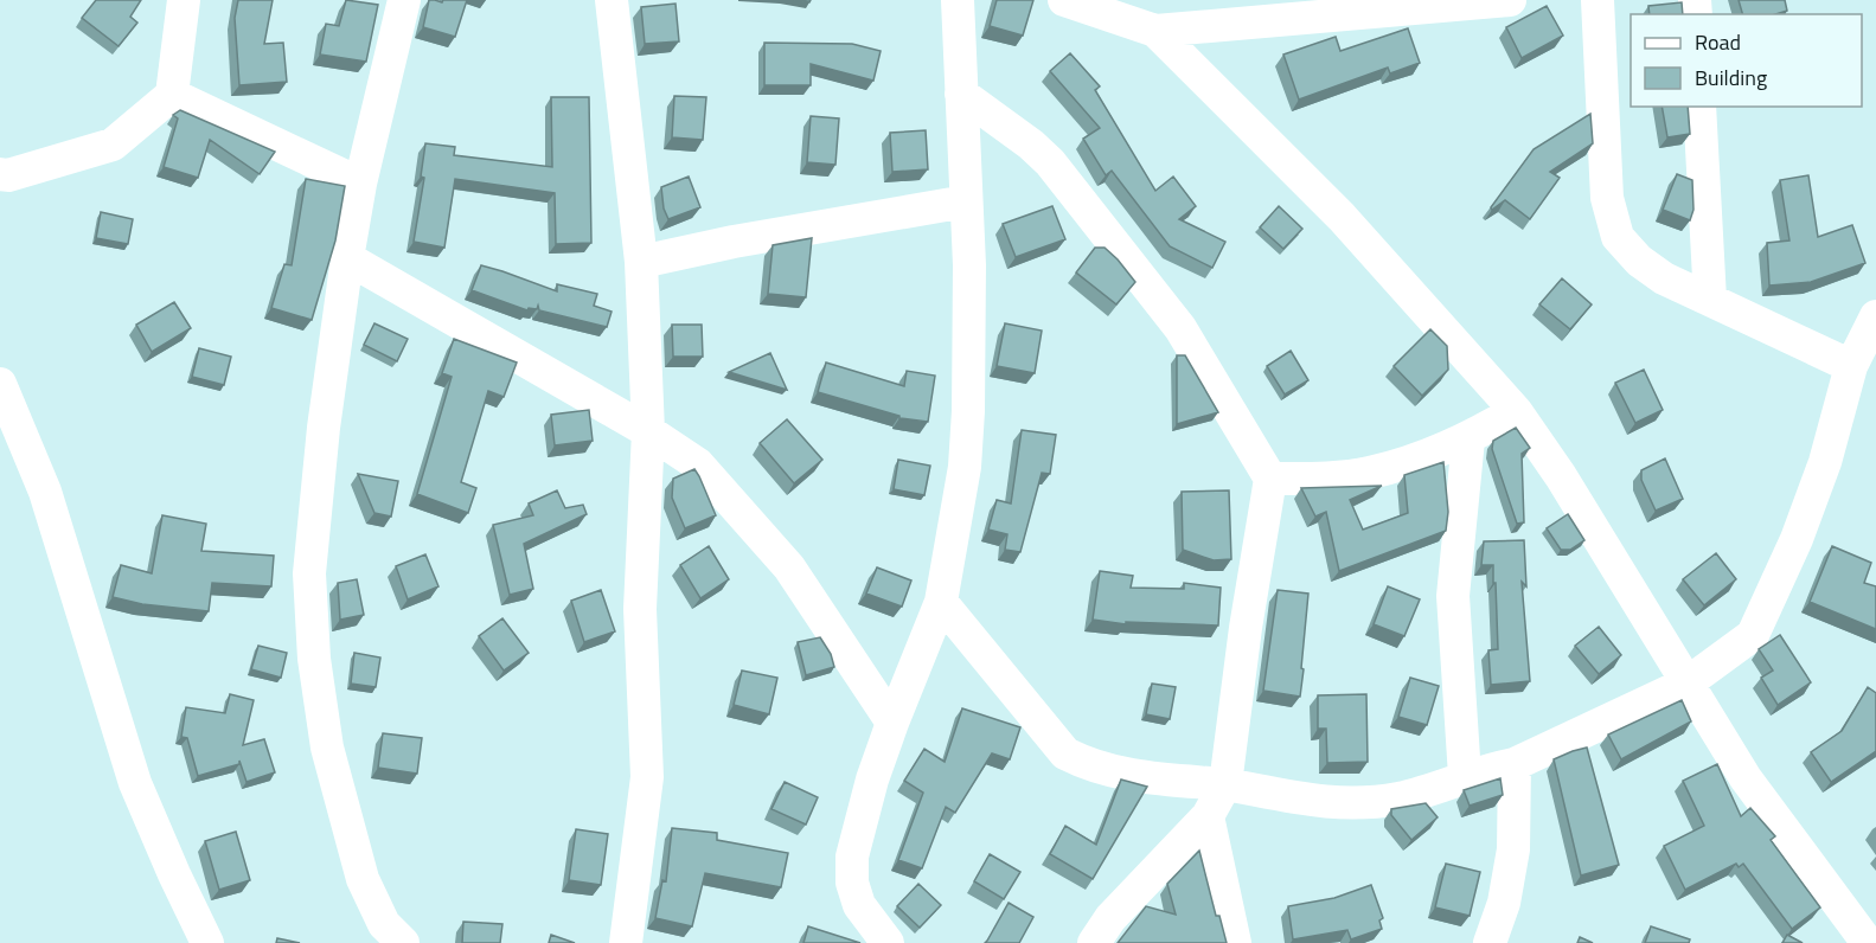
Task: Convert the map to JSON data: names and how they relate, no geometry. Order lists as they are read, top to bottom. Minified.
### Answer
{"legend":["Road","Building"]}
